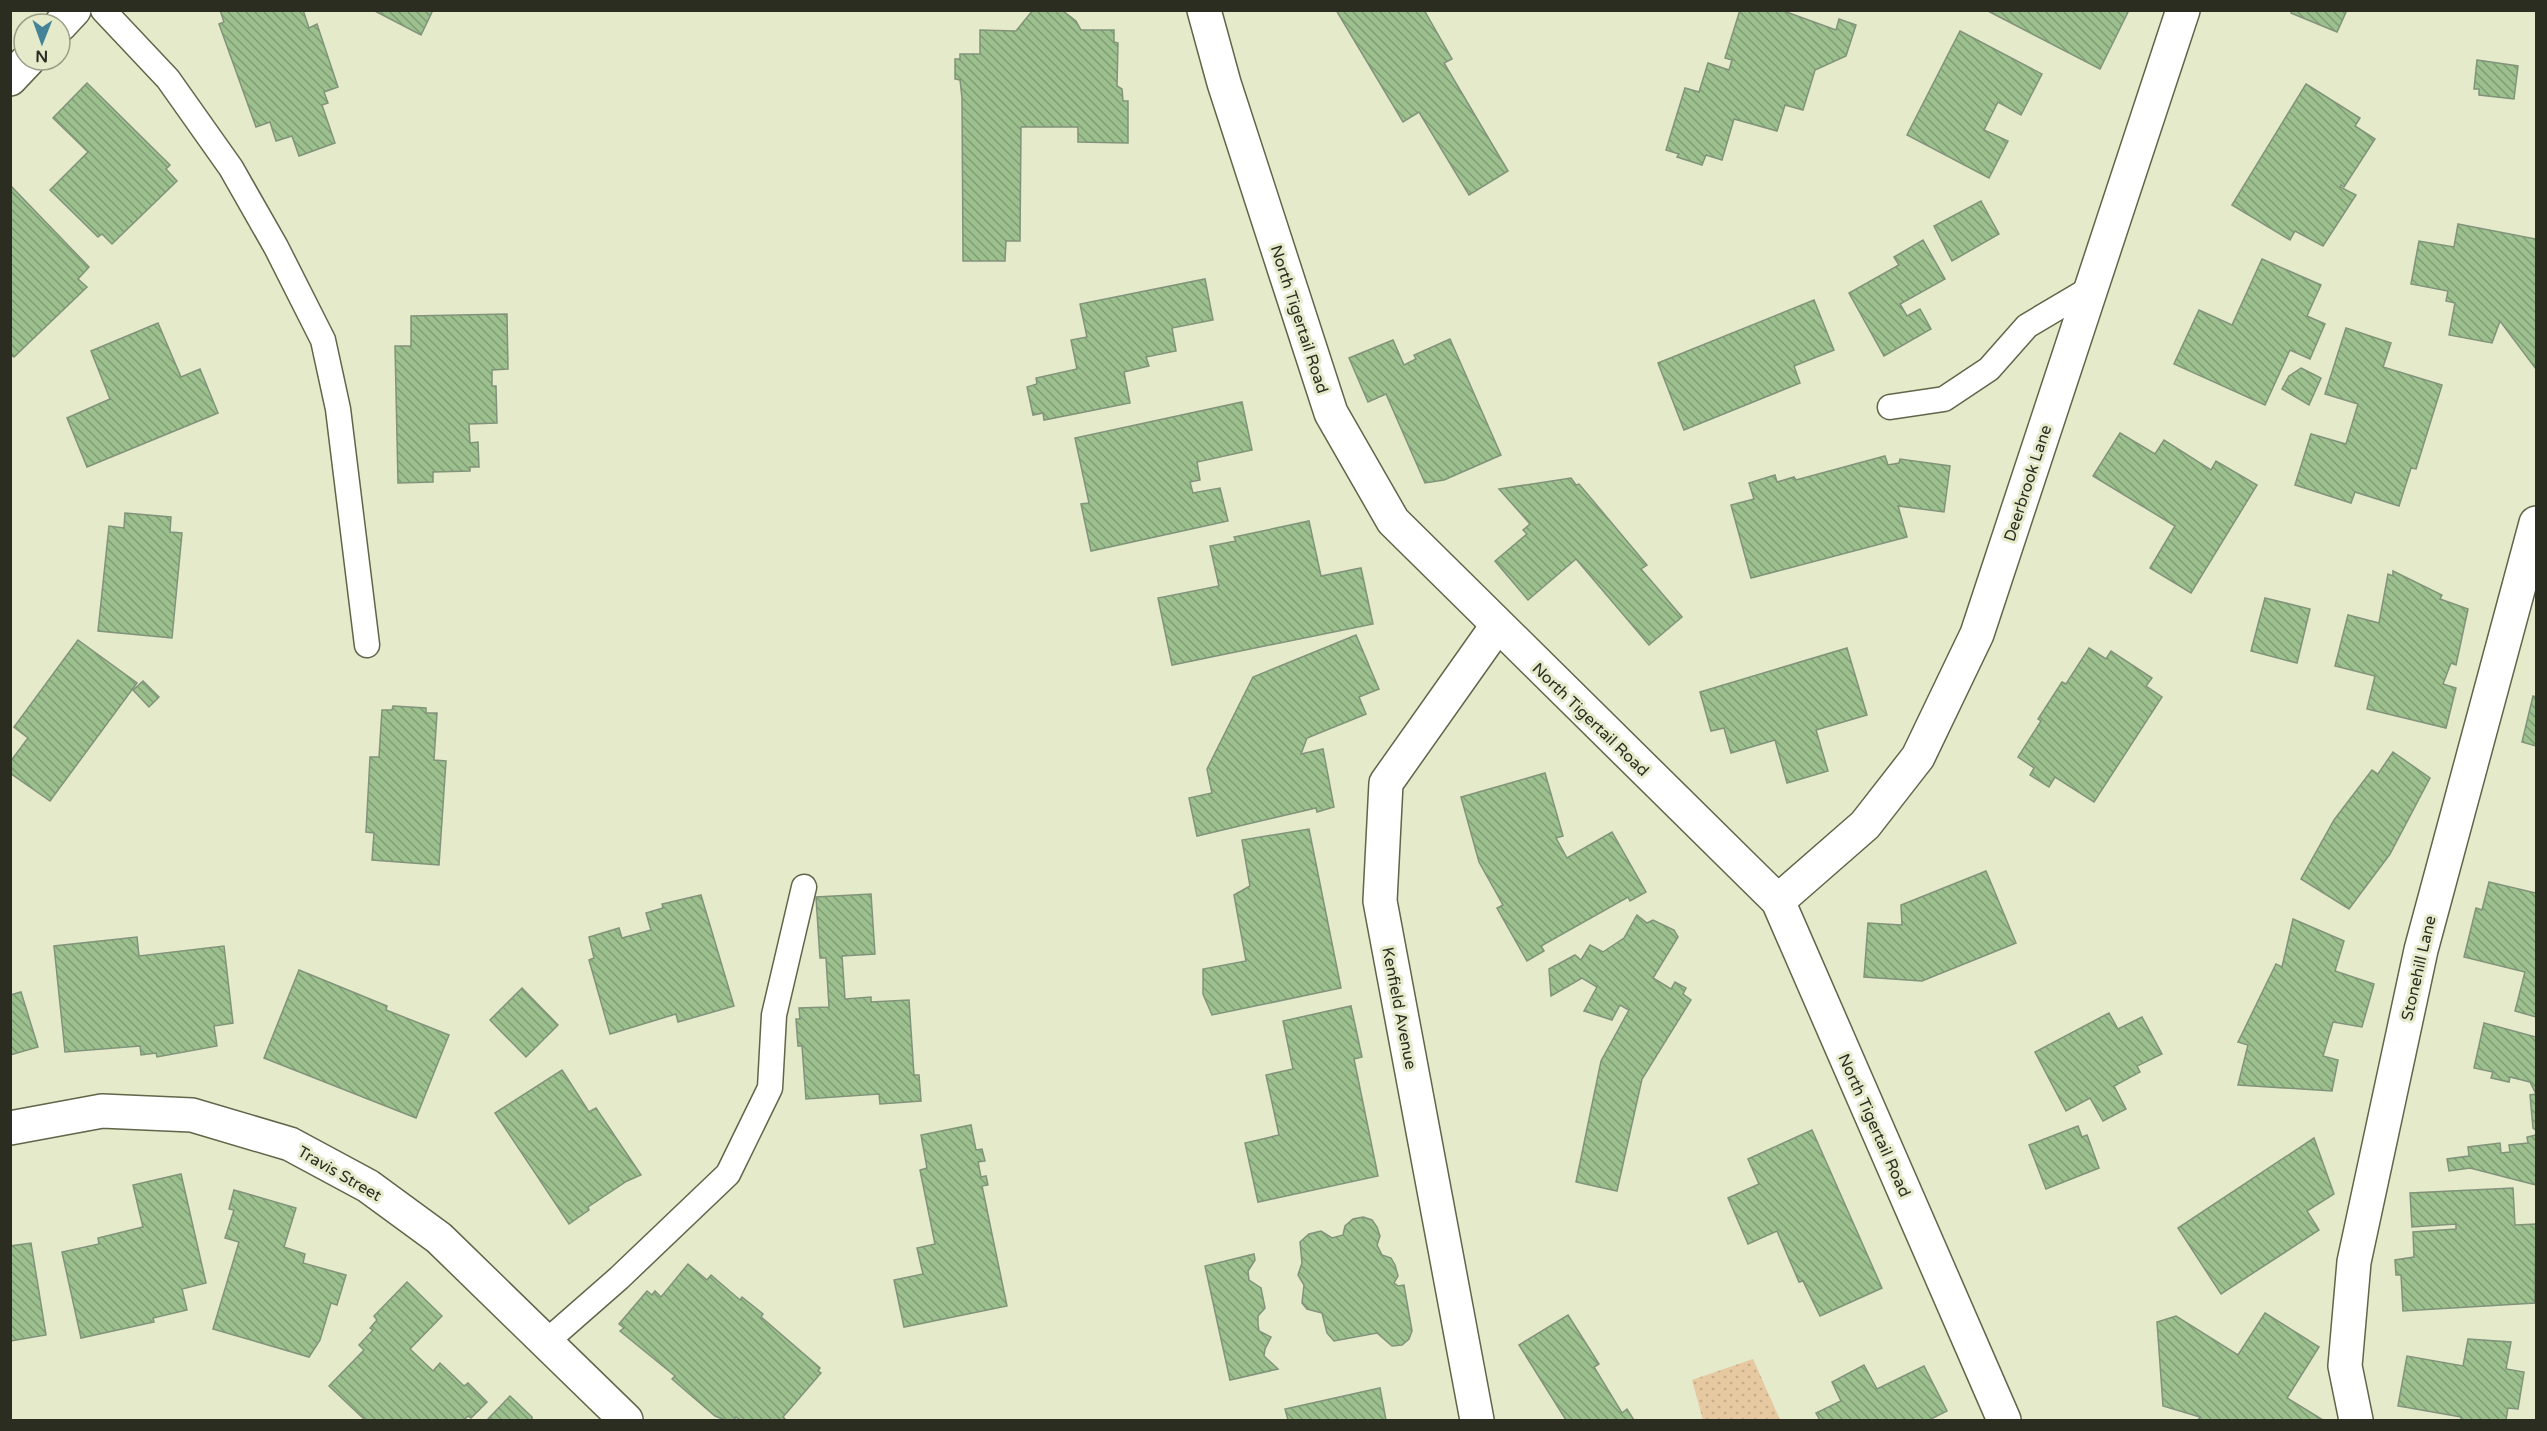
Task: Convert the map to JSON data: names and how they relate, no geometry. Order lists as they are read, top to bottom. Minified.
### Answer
{"streets":{"street":["North Tigertail Road","Deerbrook Lane","Stonehill Lane","Kenfield Avenue","Travis Street"]},"crossings":[["North Tigertail Road","Deerbrook Lane"],["North Tigertail Road","Kenfield Avenue"]],"north":"bottom"}
